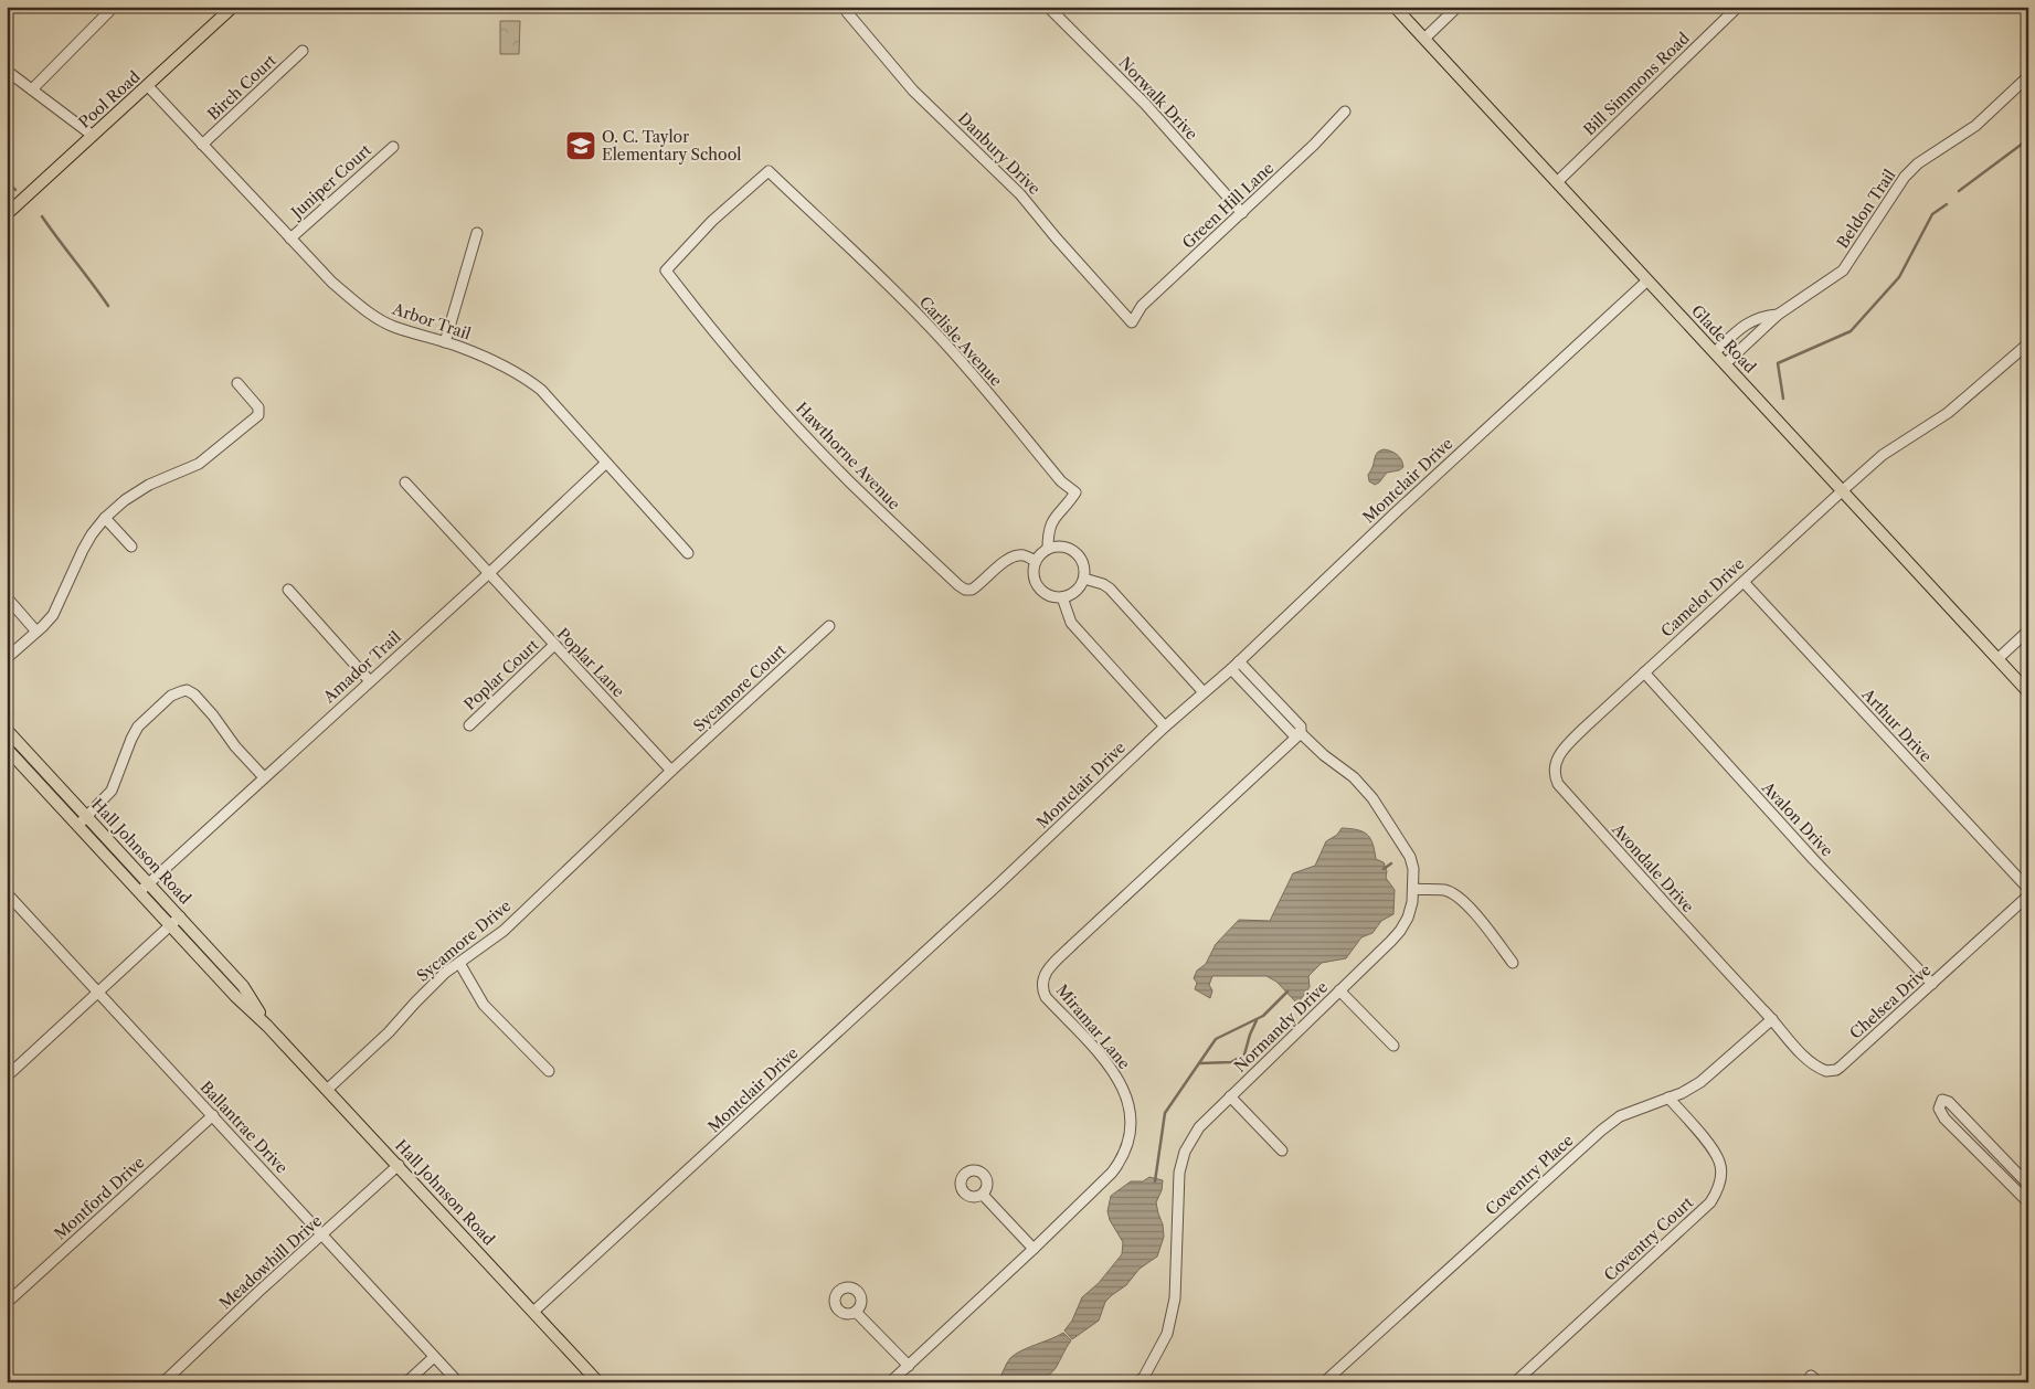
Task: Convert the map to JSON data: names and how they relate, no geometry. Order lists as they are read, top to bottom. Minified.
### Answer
{"streets":{"main road":["Pool Road","Glade Road","Hall Johnson Road"],"street":["Bill Simmons Road","Birch Court","Norwalk Drive","Danbury Drive","Juniper Court","Green Hill Lane","Beldon Trail","Arbor Trail","Carlisle Avenue","Hawthorne Avenue","Montclair Drive","Camelot Drive","Poplar Lane","Amador Trail","Poplar Court","Sycamore Court","Arthur Drive","Avalon Drive","Avondale Drive","Sycamore Drive","Chelsea Drive","Miramar Lane","Normandy Drive","Ballantrae Drive","Coventry Place","Montford Drive","Coventry Court","Meadowhill Drive"]},"crossings":[["Bill Simmons Road","Glade Road"],["Birch Court","Arbor Trail"],["Norwalk Drive","Green Hill Lane"],["Pool Road","Arbor Trail"],["Danbury Drive","Green Hill Lane"],["Juniper Court","Arbor Trail"],["Beldon Trail","Glade Road"],["Arbor Trail","Amador Trail"],["Glade Road","Montclair Drive"],["Glade Road","Camelot Drive"],["Carlisle Avenue","Hawthorne Avenue"],["Montclair Drive","Hall Johnson Road"],["Montclair Drive","Normandy Drive"],["Camelot Drive","Arthur Drive"],["Camelot Drive","Avalon Drive"],["Camelot Drive","Avondale Drive"],["Poplar Lane","Amador Trail"],["Poplar Lane","Poplar Court"],["Poplar Lane","Sycamore Court"],["Poplar Lane","Sycamore Drive"],["Amador Trail","Hall Johnson Road"],["Sycamore Court","Sycamore Drive"],["Avalon Drive","Chelsea Drive"],["Hall Johnson Road","Sycamore Drive"],["Hall Johnson Road","Meadowhill Drive"],["Avondale Drive","Chelsea Drive"],["Avondale Drive","Coventry Place"],["Chelsea Drive","Coventry Place"],["Miramar Lane","Normandy Drive"],["Ballantrae Drive","Montford Drive"],["Ballantrae Drive","Meadowhill Drive"],["Coventry Place","Coventry Court"]],"places":{"school or university":["O. C. Taylor Elementary School"]}}
